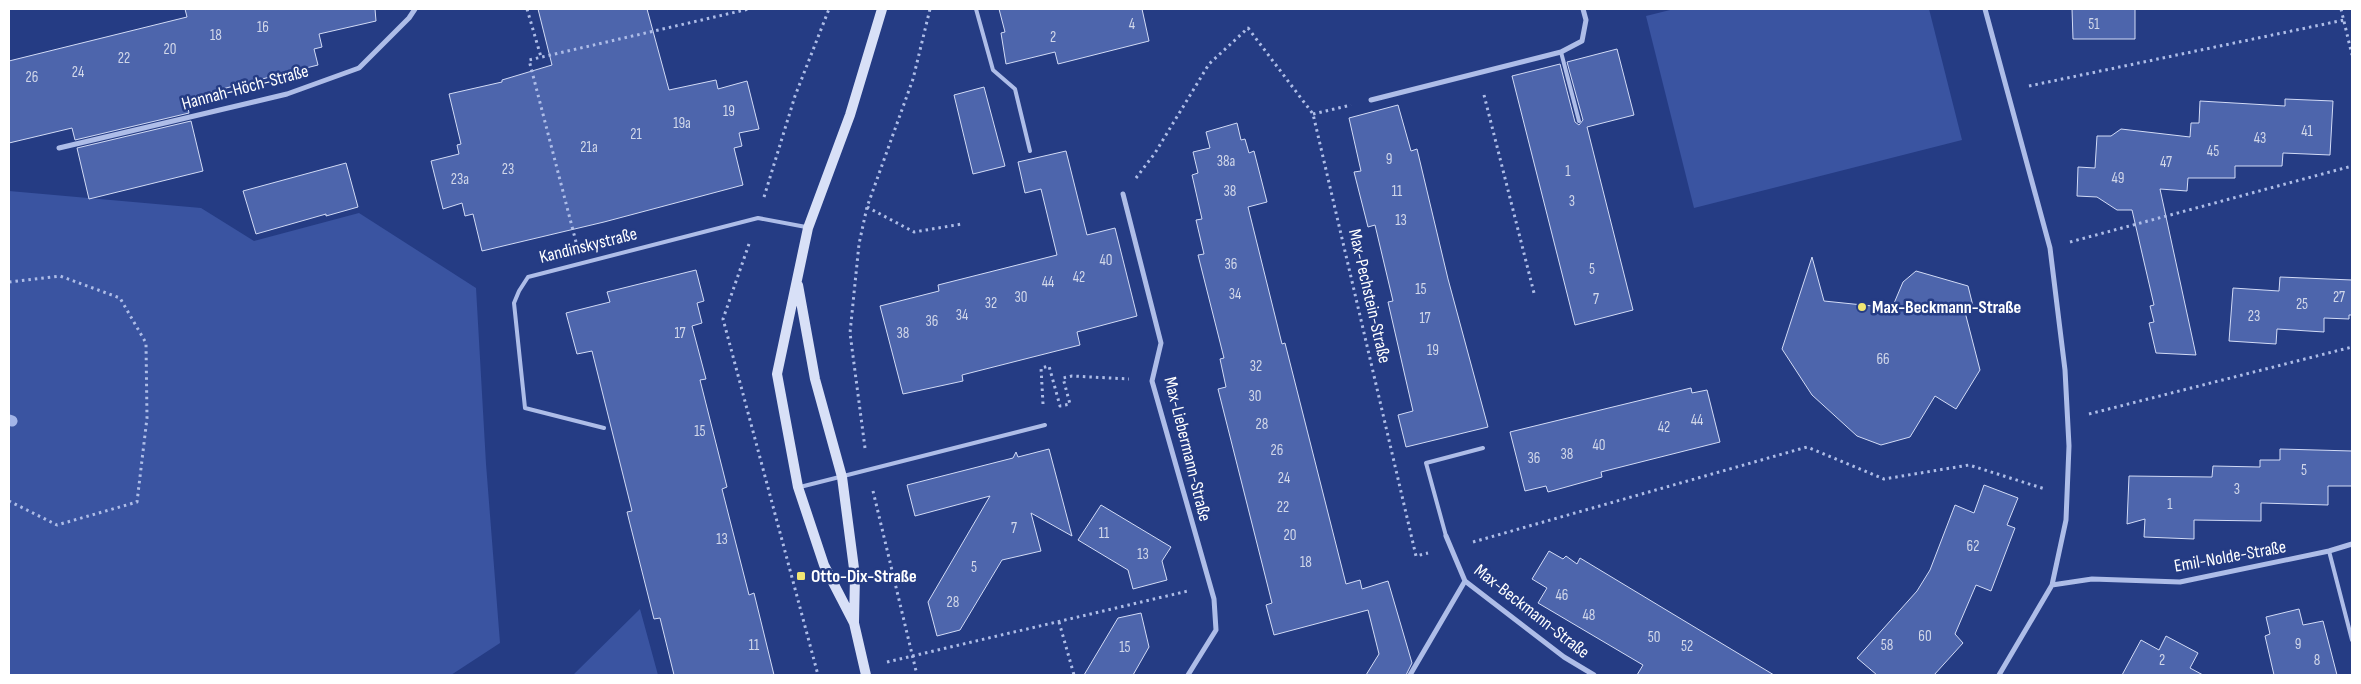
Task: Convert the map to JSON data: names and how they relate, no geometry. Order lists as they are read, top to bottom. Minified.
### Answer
{"streets":{"street":["Hannah-Höch-Straße","Max-Liebermann-Straße","Emil-Nolde-Straße","Max-Beckmann-Straße"],"lane":["Kandinskystraße"],"path":["Max-Pechstein-Straße"]},"crossings":[["Max-Pechstein-Straße","Max-Liebermann-Straße"],["Max-Pechstein-Straße","Max-Beckmann-Straße"]],"places":{"other":["Max-Beckmann-Straße"],"transit":["Otto-Dix-Straße"]},"house_numbers":["4","51","16","18","2","20","22","24","26","19","19a","41","21","43","21a","45","9","38a","47","23","1","49","23a","38","11","3","13","40","36","5","42","44","15","34","30","27","7","32","25","34","23","17","36","17","38","19","66","32","30","44","28","42","15","40","26","38","36","5","24","3","1","22","7","11","20","13","62","13","18","5","46","28","48","60","50","9","11","58","52","15","2","8"]}
